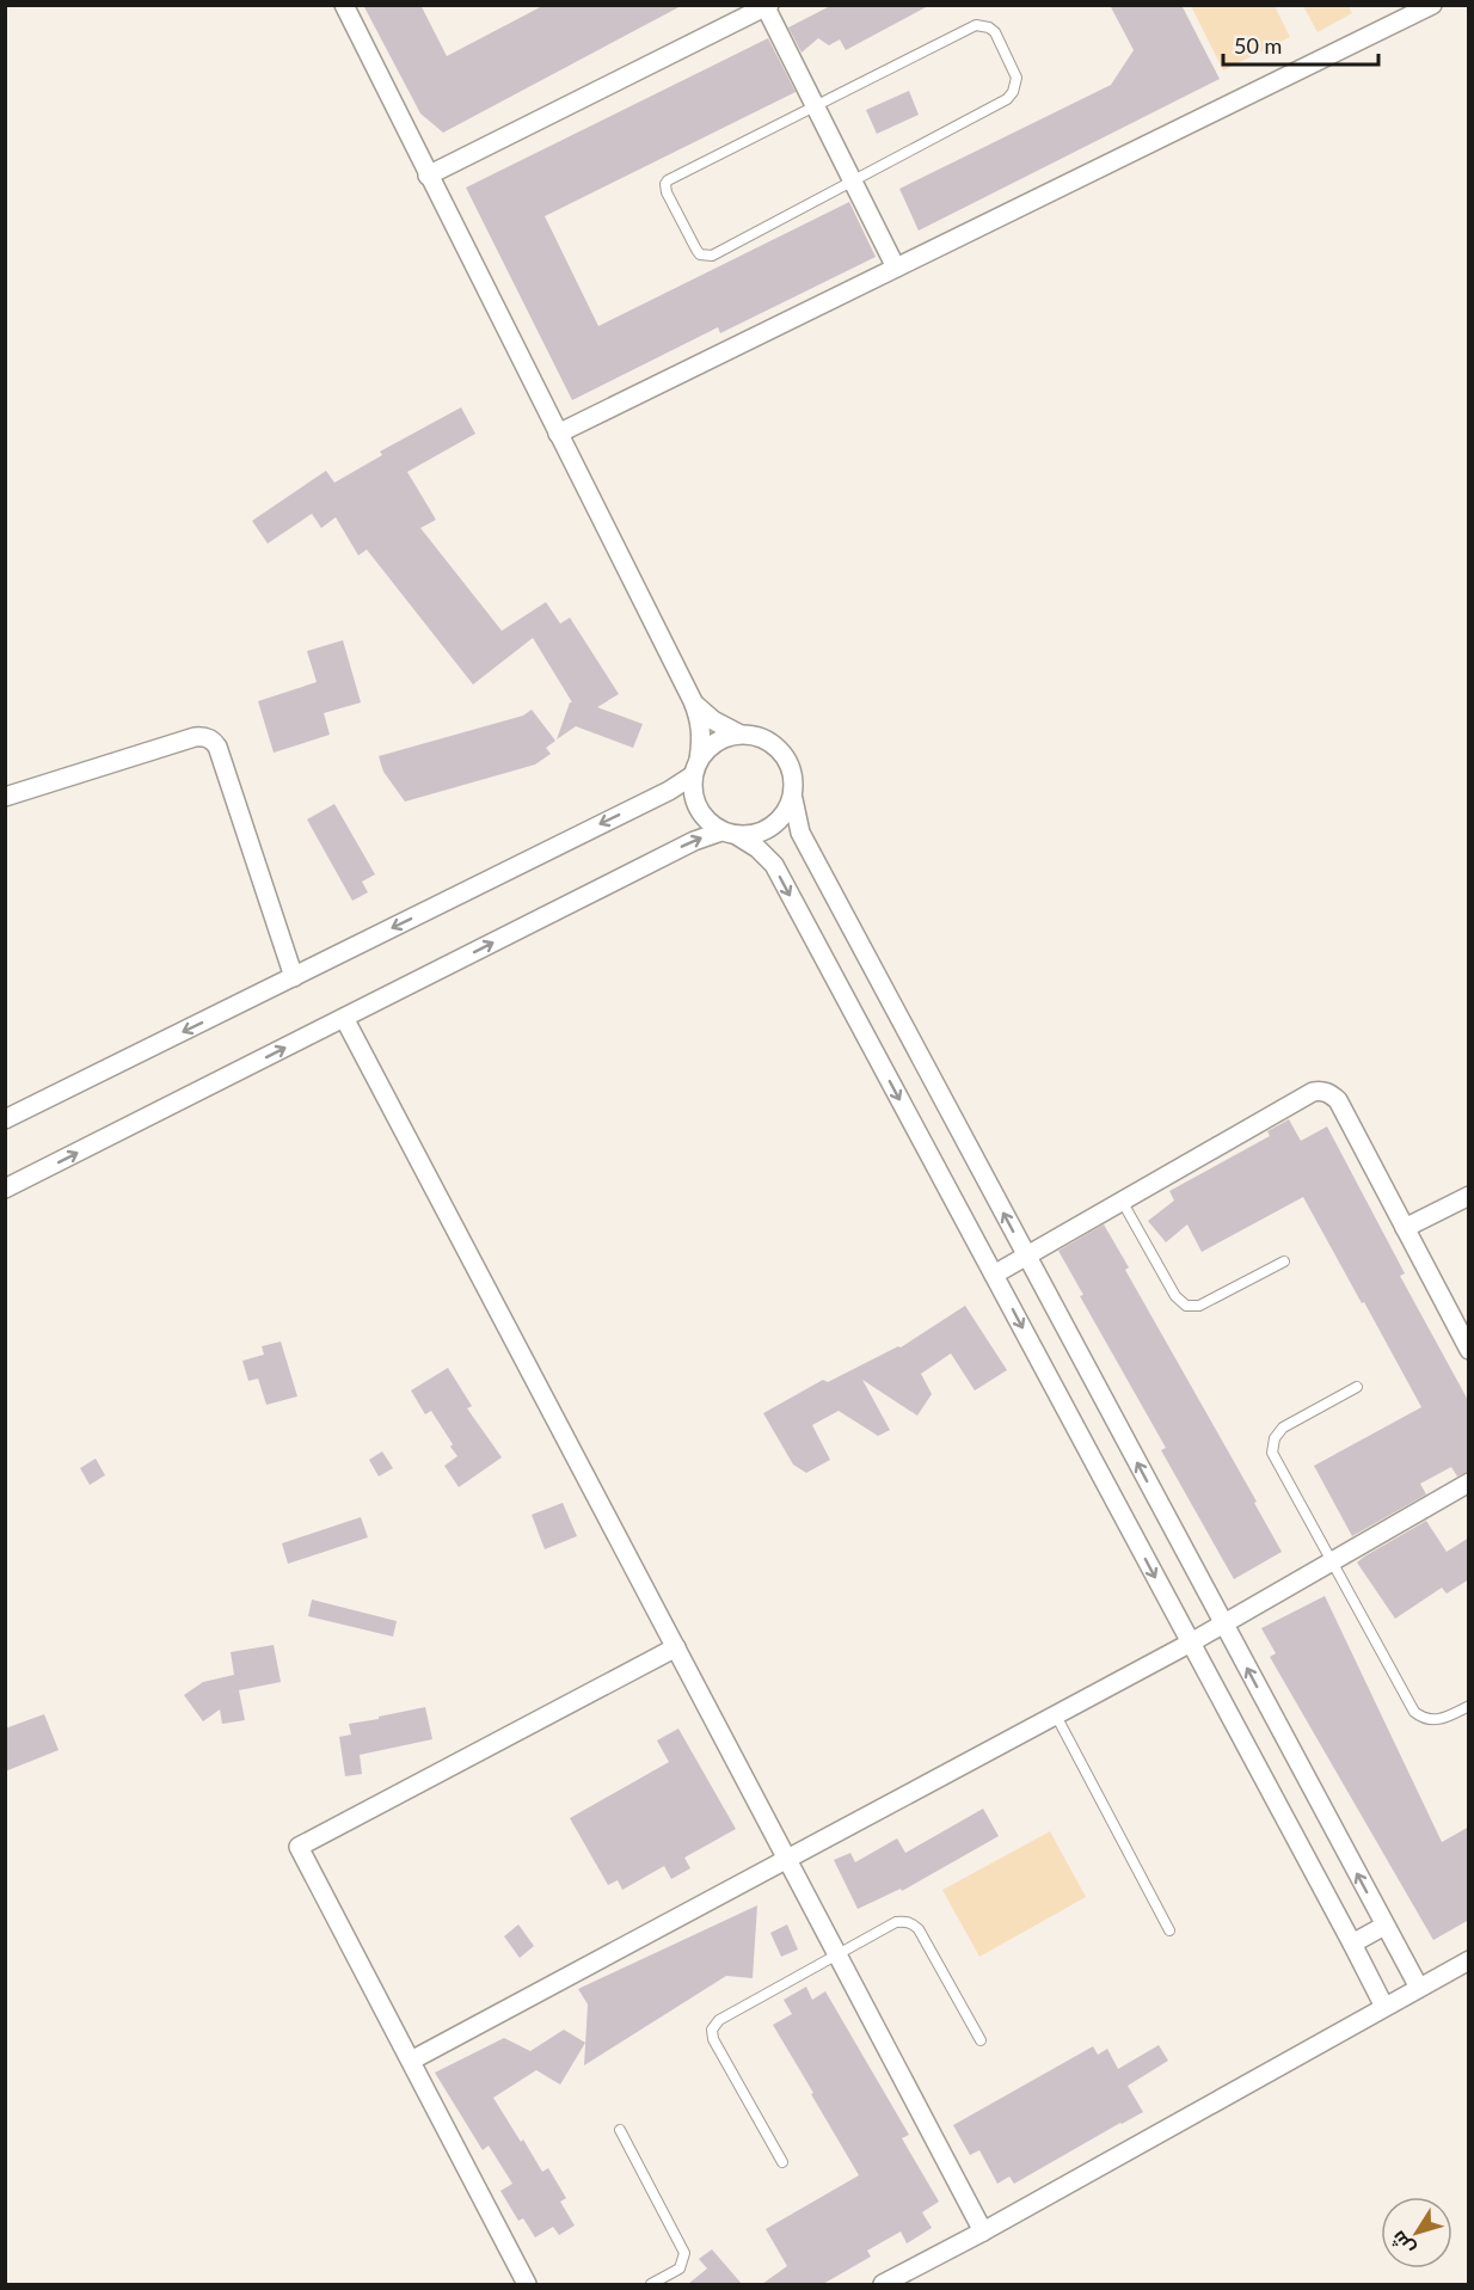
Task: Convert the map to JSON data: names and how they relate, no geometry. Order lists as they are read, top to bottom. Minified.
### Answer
{"scale_bar":"50 m","north":"bottom left"}
